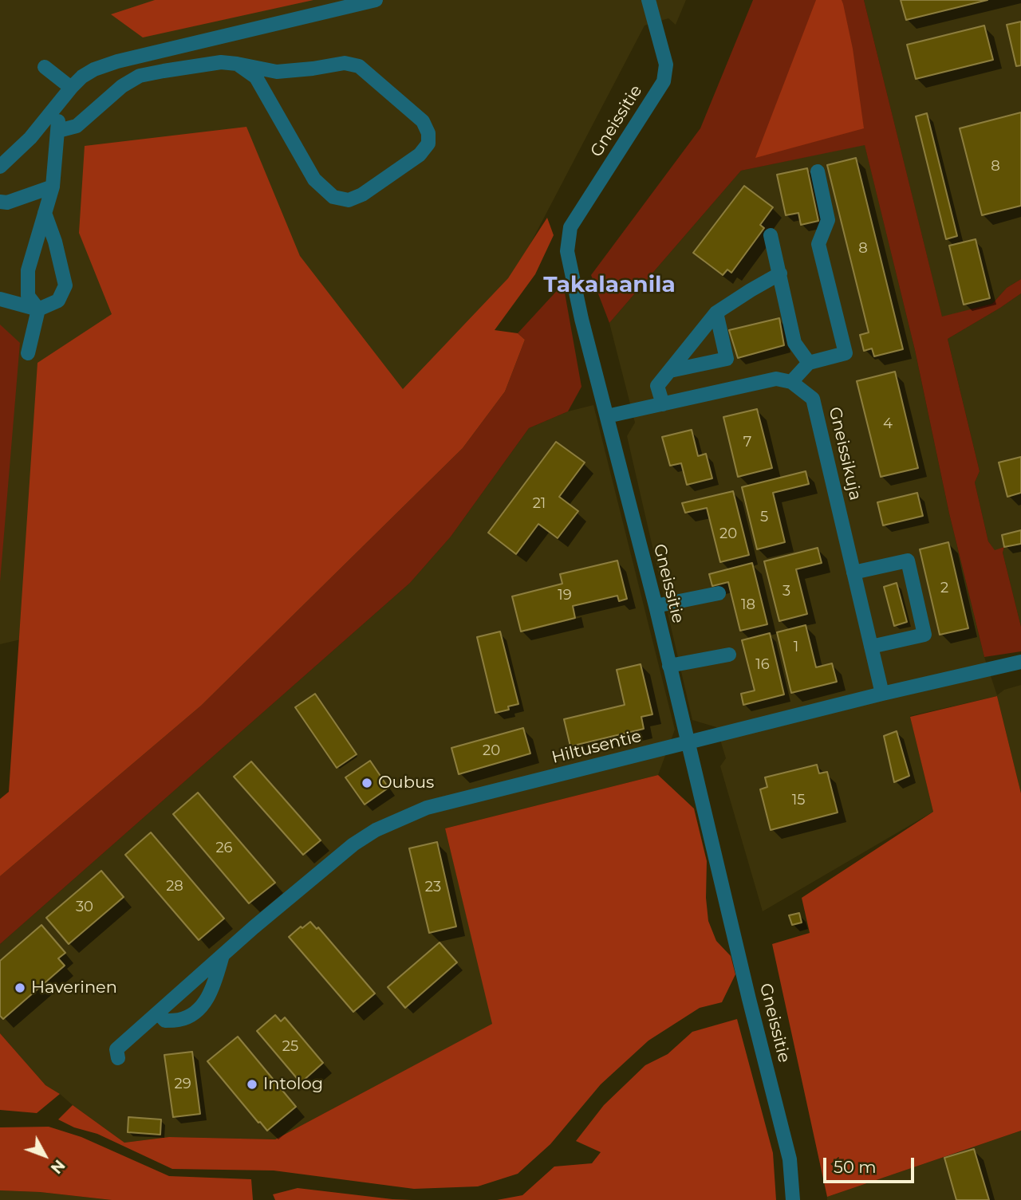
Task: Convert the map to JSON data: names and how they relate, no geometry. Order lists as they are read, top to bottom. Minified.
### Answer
{"streets":{"street":["Gneissitie","Gneissikuja","Hiltusentie"]},"crossings":[["Gneissitie","Hiltusentie"],["Gneissikuja","Hiltusentie"]],"districts":["Takalaanila"],"places":["Oubus","Haverinen","Intolog"],"house_numbers":["8","8","4","7","21","5","20","2","3","19","18","1","16","20","15","26","28","23","30","25","29"],"scale_bar":"50 m","north":"bottom right"}
